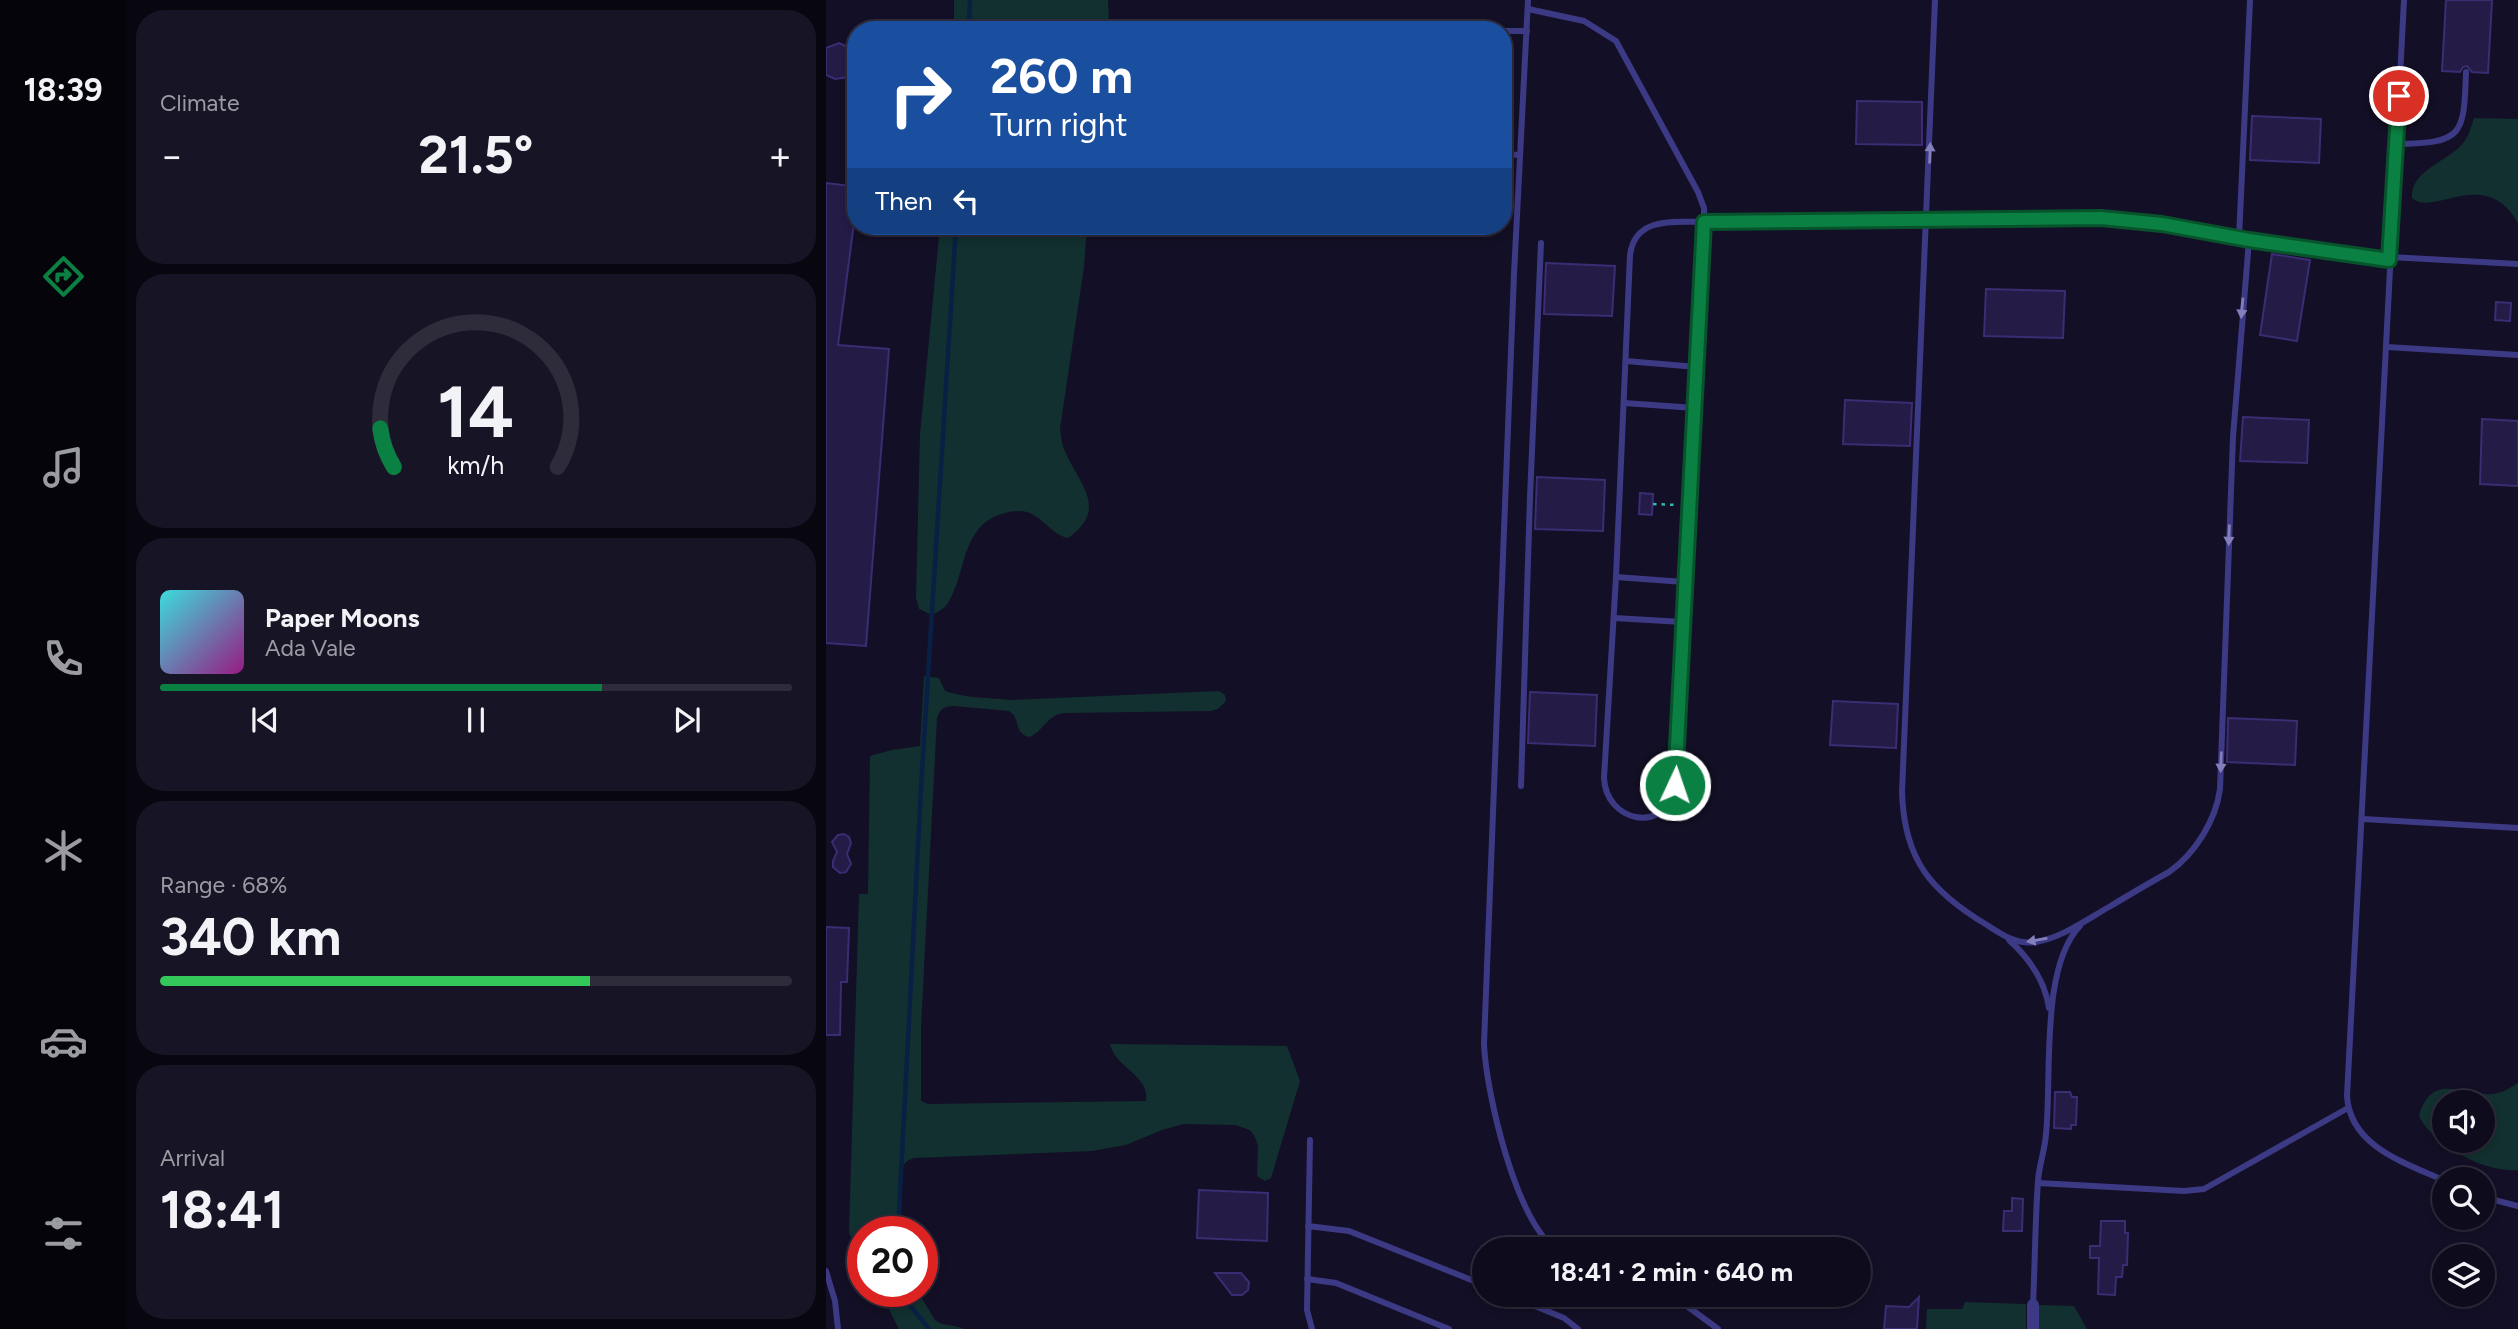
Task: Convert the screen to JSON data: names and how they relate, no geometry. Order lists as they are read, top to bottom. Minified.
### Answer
{"page":{"tabs":"18:39","tile":["Climate",["Range · 68%","340 km"],["Arrival","18:41"]],"turn":["260 m","Turn right"],"heat":["−","21.5°","+"],"then":"Then","song":["Paper Moons","Ada Vale"],"limit":"20","trip":"18:41 · 2 min · 640 m","gauge":["14","km/h"]}}
